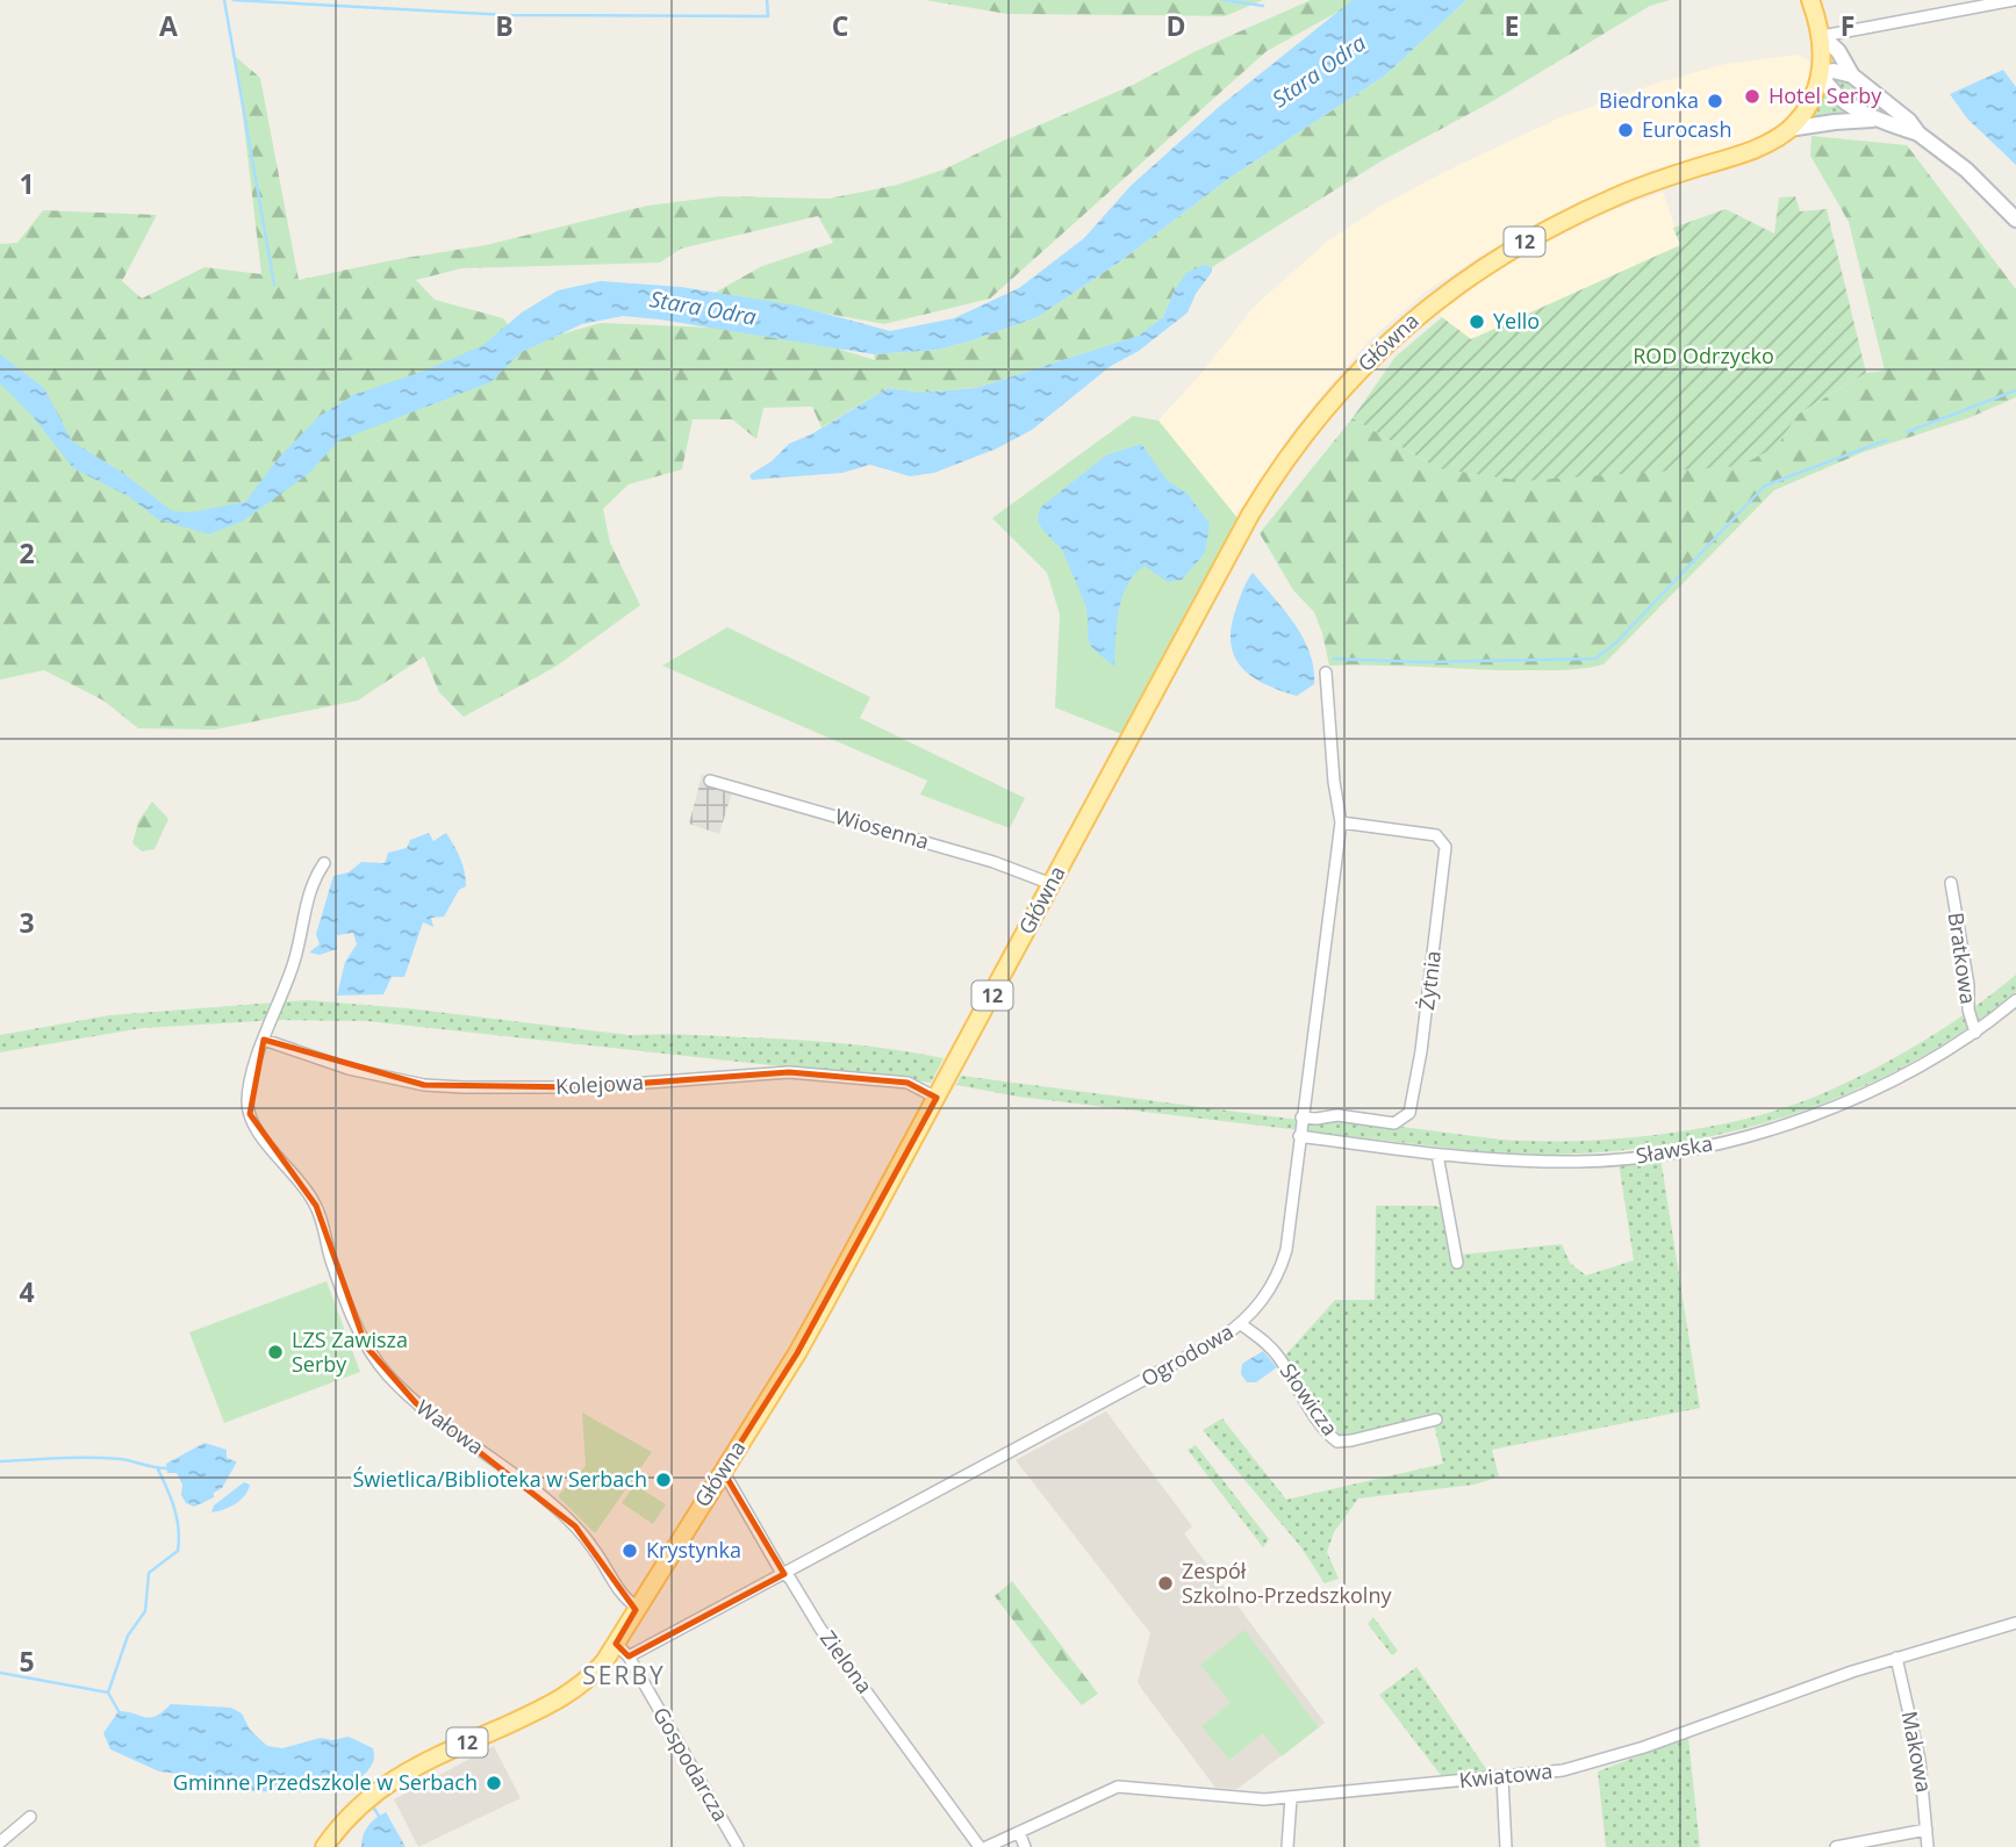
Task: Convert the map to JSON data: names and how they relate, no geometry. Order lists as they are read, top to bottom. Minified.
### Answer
{"streets":{"main road":["12","Główna"],"street":["Wiosenna","Bratkowa","Żytnia","Kolejowa","Sławska","Ogrodowa","Słowicza","Wałowa","Zielona","Makowa","Gospodarcza","Kwiatowa"]},"crossings":[["12","Główna"],["Główna","Wiosenna"],["Główna","Kolejowa"],["Główna","Wałowa"],["Główna","Zielona"],["Główna","Gospodarcza"],["Bratkowa","Sławska"],["Żytnia","Ogrodowa"],["Kolejowa","Wałowa"],["Sławska","Ogrodowa"],["Ogrodowa","Słowicza"],["Ogrodowa","Zielona"],["Ogrodowa","Gospodarcza"],["Makowa","Kwiatowa"]],"districts":["SERBY"],"water":["Stara Odra"],"parks":["ROD Odrzycko"],"places":["Hotel Serby","Biedronka","Eurocash","Yello","LZS Zawisza Serby","Świetlica/Biblioteka w Serbach","Krystynka","Zespół Szkolno-Przedszkolny","Gminne Przedszkole w Serbach"],"grid":{"columns":["A","B","C","D","E","F"],"rows":["1","2","3","4","5"]}}
